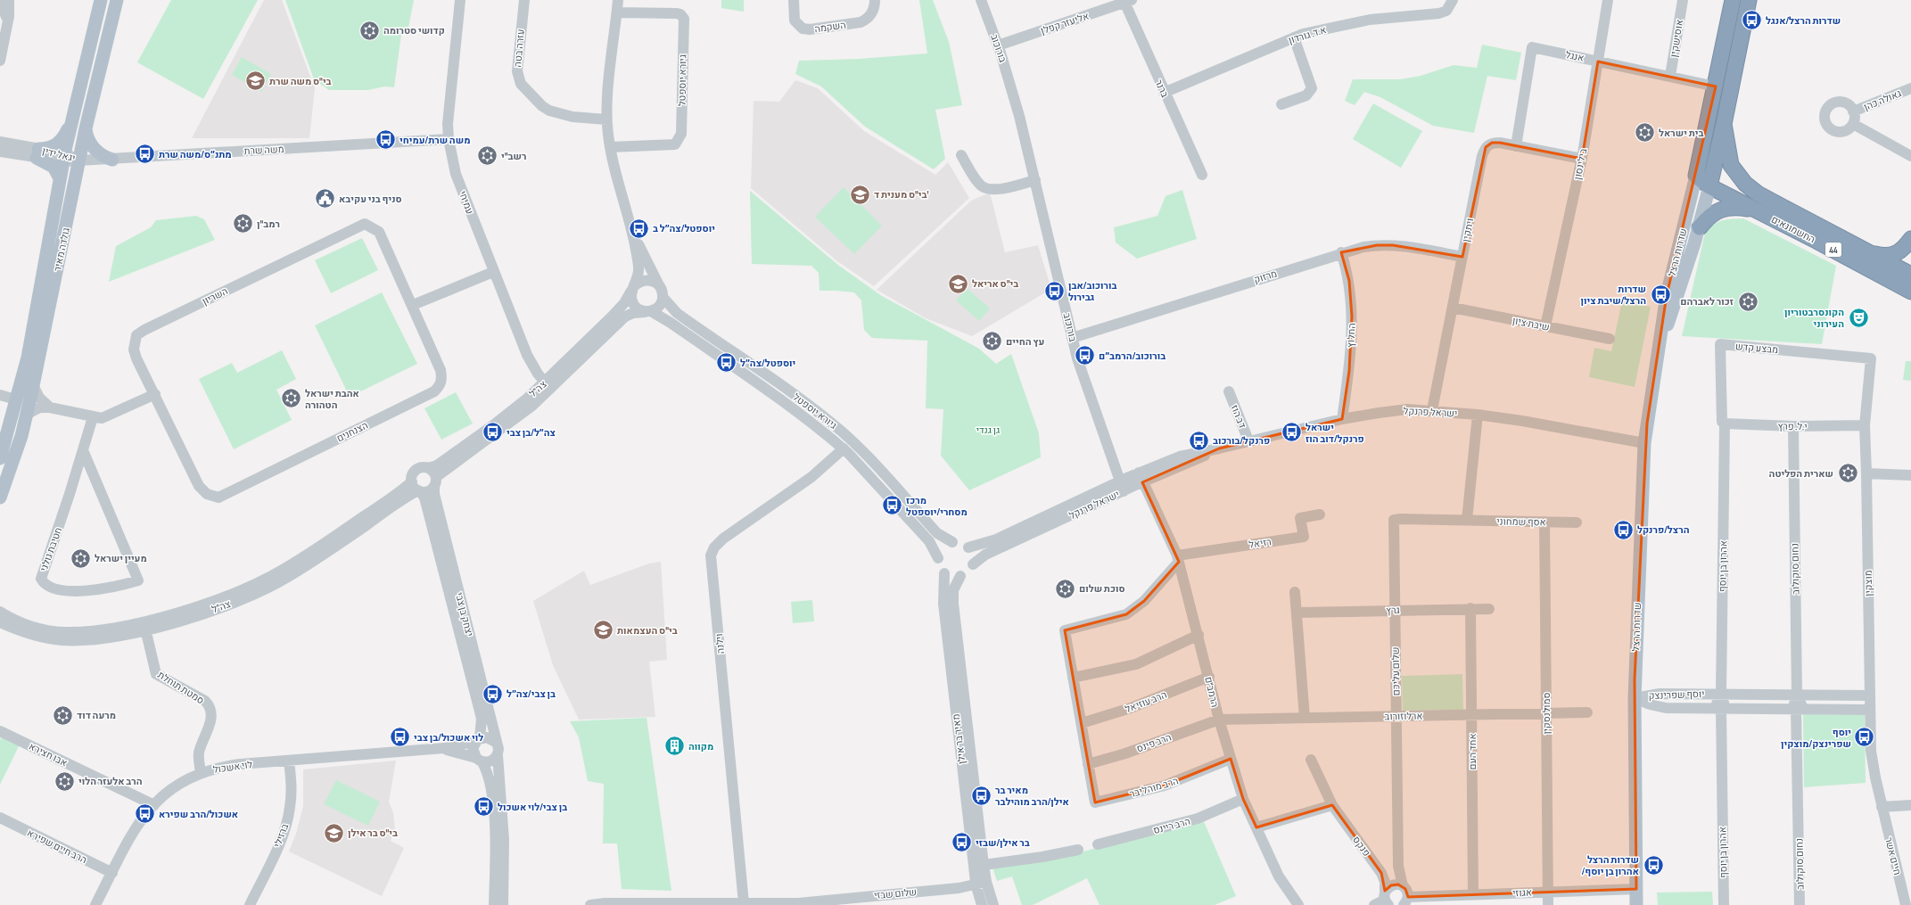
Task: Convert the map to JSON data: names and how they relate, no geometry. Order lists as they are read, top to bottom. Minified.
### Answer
{"streets":{"highway":["החשמונאים","44"],"main road":["גולדה מאיר","שדרות הרצל"],"street":["אליעזר קפלן","השקמה","א.ד. גורדון","אוסישקין","עזרה בטה","בורוכוב","אנגל","גיורא יוספטל","ברנר","גאולה כהן","משה שרת","יגאל ידין","בילינסון","עמיחי","ויתקין","מרזוק","השריון","שיבת ציון","החלוץ","מבצע קדש","צה\"ל","ישראל פרנקל","דב הוז","י.ל. פרץ","הצנחנים","אסף שמחוני","רזיאל","חטיבת גולני","אהרון בן יוסף","נחום סוקולוב","מוצקין","גרץ","יצחק בן צבי","וילנה","שלום עליכם","סמטת תוחלת","הרמב\"ם","יוסף שפרינצק","הרב עוזיאל","סמולנסקין","ארלוזורוב","מאיר בר אילן","הרב פינס","אחד העם","אבו חצירא","לוי אשכול","הרב מוהליבר","הרב ריינס","ברזילי","הרב חיים שפירא","פנקס","חיים אשר","אגוזי","שלום שבזי"]},"crossings":[["אליעזר קפלן","בורוכוב"],["אליעזר קפלן","ברנר"],["א.ד. גורדון","ברנר"],["אוסישקין","אנגל"],["עזרה בטה","גיורא יוספטל"],["בורוכוב","מרזוק"],["בורוכוב","ישראל פרנקל"],["אנגל","בילינסון"],["אנגל","ויתקין"],["גיורא יוספטל","צה\"ל"],["גיורא יוספטל","ישראל פרנקל"],["גיורא יוספטל","וילנה"],["גיורא יוספטל","מאיר בר אילן"],["משה שרת","יגאל ידין"],["משה שרת","עמיחי"],["משה שרת","גולדה מאיר"],["יגאל ידין","גולדה מאיר"],["בילינסון","ויתקין"],["בילינסון","שיבת ציון"],["עמיחי","צה\"ל"],["החשמונאים","44"],["החשמונאים","שדרות הרצל"],["ויתקין","מרזוק"],["ויתקין","שיבת ציון"],["ויתקין","ישראל פרנקל"],["44","שדרות הרצל"],["שדרות הרצל","ישראל פרנקל"],["שדרות הרצל","יוסף שפרינצק"],["שדרות הרצל","אגוזי"],["מרזוק","החלוץ"],["השריון","הצנחנים"],["החלוץ","ישראל פרנקל"],["מבצע קדש","י.ל. פרץ"],["מבצע קדש","אהרון בן יוסף"],["מבצע קדש","מוצקין"],["צה\"ל","יצחק בן צבי"],["צה\"ל","סמטת תוחלת"],["ישראל פרנקל","דב הוז"],["ישראל פרנקל","הרמב\"ם"],["ישראל פרנקל","מאיר בר אילן"],["י.ל. פרץ","אהרון בן יוסף"],["י.ל. פרץ","נחום סוקולוב"],["י.ל. פרץ","מוצקין"],["אסף שמחוני","שלום עליכם"],["אסף שמחוני","סמולנסקין"],["רזיאל","הרמב\"ם"],["אהרון בן יוסף","יוסף שפרינצק"],["נחום סוקולוב","יוסף שפרינצק"],["מוצקין","יוסף שפרינצק"],["מוצקין","חיים אשר"],["גרץ","שלום עליכם"],["גרץ","אחד העם"],["יצחק בן צבי","לוי אשכול"],["וילנה","שלום שבזי"],["שלום עליכם","ארלוזורוב"],["שלום עליכם","אגוזי"],["סמטת תוחלת","לוי אשכול"],["הרמב\"ם","הרב עוזיאל"],["הרמב\"ם","ארלוזורוב"],["הרמב\"ם","הרב פינס"],["הרמב\"ם","הרב מוהליבר"],["הרמב\"ם","הרב ריינס"],["סמולנסקין","ארלוזורוב"],["סמולנסקין","אגוזי"],["ארלוזורוב","הרב פינס"],["ארלוזורוב","אחד העם"],["מאיר בר אילן","שלום שבזי"],["הרב פינס","הרב מוהליבר"],["אחד העם","אגוזי"],["אבו חצירא","לוי אשכול"],["לוי אשכול","ברזילי"],["לוי אשכול","הרב חיים שפירא"]],"parks":["גן גנדי"],"places":{"bus stop":["שדרות הרצל/אנגל","משה שרת/עמיחי","מתנ״ס/משה שרת","יוספטל/צה״ל ב","בורוכוב/אבן גבירול","שדרות הרצל/שיבת ציון","בורוכוב/הרמב״ם","יוספטל/צה״ל","צה״ל/בן צבי","ישראל פרנקל/דוב הוז","פרנקל/בורכוב","מרכז מסחרי/יוספטל","הרצל/פרנקל","בן צבי/צה״ל","לוי אשכול/בן צבי","יוסף שפרינצק/מוצקין","מאיר בר אילן/הרב מוהילבר","בן צבי/לוי אשכול","אשכול/הרב שפירא","בר אילן/שבזי","שדרות הרצל /אהרון בן יוסף"],"synagogue":["קדושי סטרומה","בית ישראל","רשב\"י","רמב\"ן","זכור לאברהם","עץ החיים","אהבת ישראל הטהורה","שארית הפליטה","מעיין ישראל","סוכת שלום","מרעה דוד","הרב אלעזר הלוי"],"school or university":["בי\"ס משה שרת","בי\"ס מענית ד'","בי\"ס אריאל","בי\"ס העצמאות","בי\"ס בר אילן"],"public building":["סניף בני עקיבא"],"theatre":["הקונסרבטוריון העירוני"],"building":["מקווה"]}}
